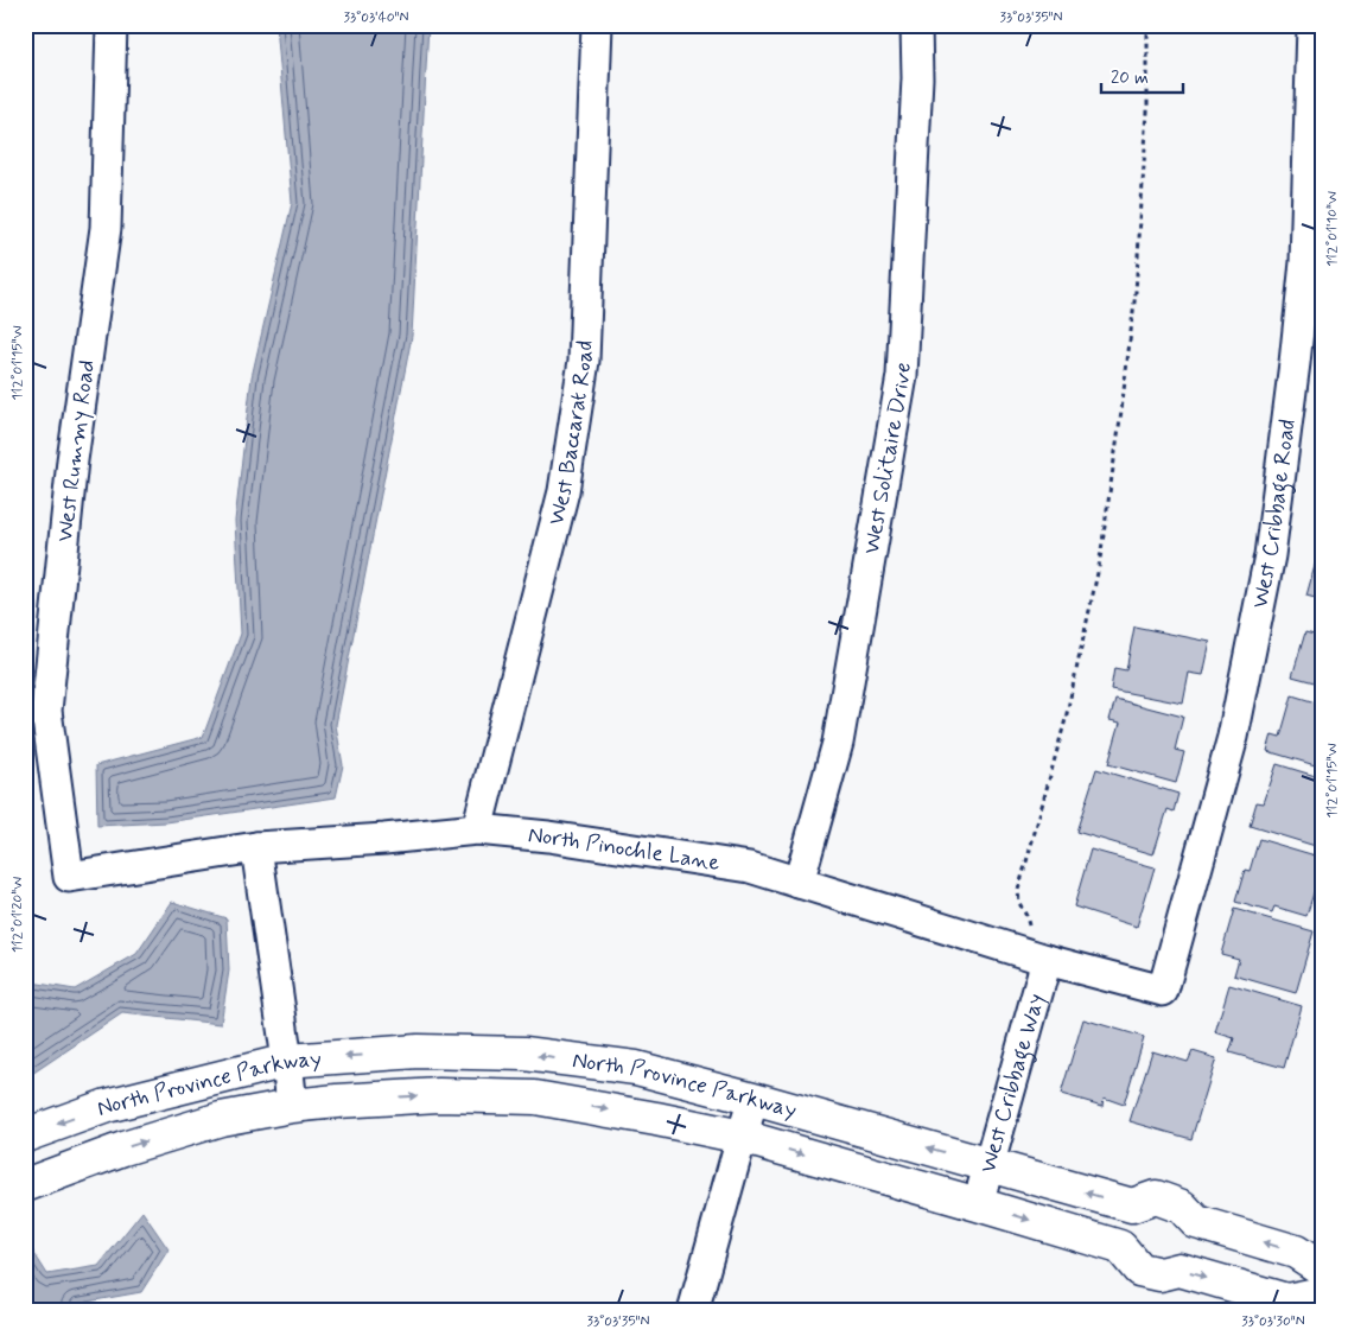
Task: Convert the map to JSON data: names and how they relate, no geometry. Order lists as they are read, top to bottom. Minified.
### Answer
{"streets":{"street":["West Baccarat Road","West Rummy Road","West Solitaire Drive","West Cribbage Road","North Pinochle Lane","West Cribbage Way","North Province Parkway"]},"crossings":[["West Baccarat Road","North Pinochle Lane"],["West Rummy Road","North Pinochle Lane"],["West Solitaire Drive","North Pinochle Lane"],["West Cribbage Road","North Pinochle Lane"],["North Pinochle Lane","West Cribbage Way"],["West Cribbage Way","North Province Parkway"]],"scale_bar":"20 m","coordinates":["33°03'40\"N","33°03'35\"N","112°01'10\"W","112°01'15\"W","112°01'20\"W","33°03'30\"N"]}
